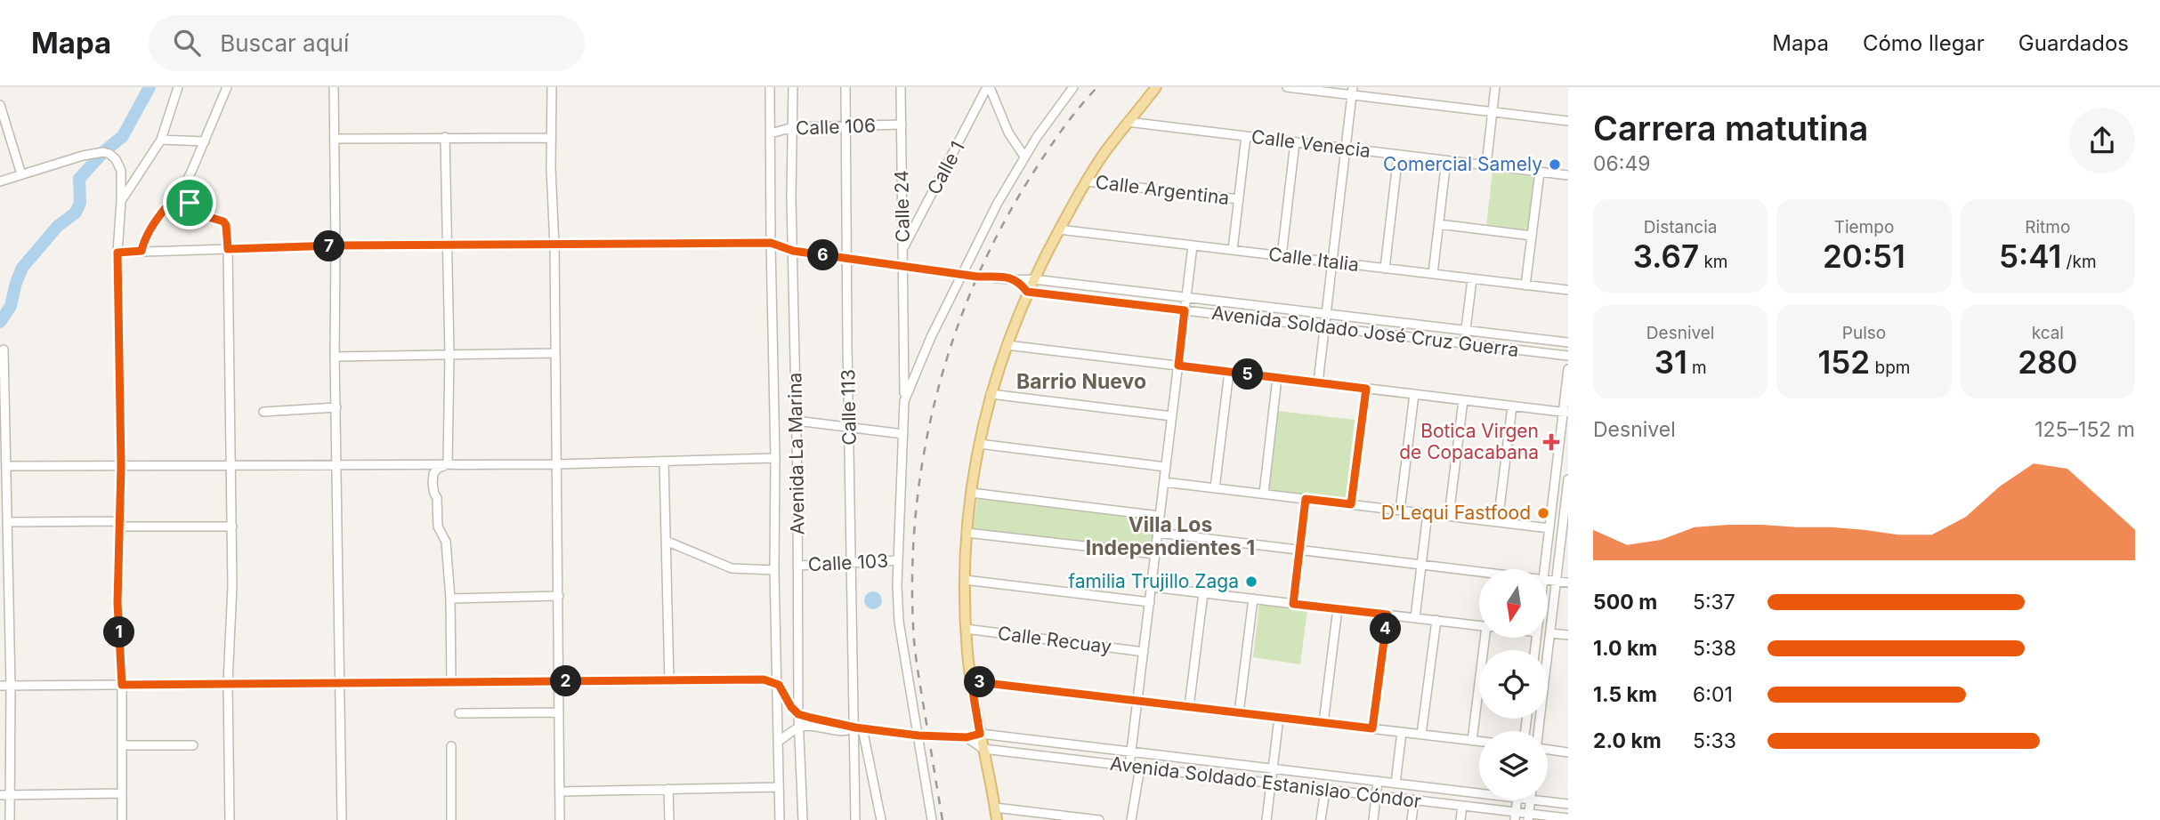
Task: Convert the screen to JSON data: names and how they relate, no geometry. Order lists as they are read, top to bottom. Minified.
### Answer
{"streets":{"street":["Calle 106","Calle Venecia","Calle 1","Calle Argentina","Calle 24","Calle Italia","Avenida Soldado José Cruz Guerra","Calle 113","Avenida La Marina","Calle 103","Calle Recuay","Avenida Soldado Estanislao Cóndor"]},"crossings":[["Calle 106","Calle 24"],["Calle 106","Calle 113"],["Calle 106","Avenida La Marina"],["Calle 1","Calle 24"],["Calle 24","Avenida Soldado José Cruz Guerra"],["Calle 24","Calle 103"],["Calle 24","Avenida Soldado Estanislao Cóndor"],["Avenida Soldado José Cruz Guerra","Calle 113"],["Avenida Soldado José Cruz Guerra","Avenida La Marina"],["Calle 113","Calle 103"],["Calle 113","Avenida Soldado Estanislao Cóndor"],["Avenida La Marina","Calle 103"],["Avenida La Marina","Avenida Soldado Estanislao Cóndor"]],"districts":["Barrio Nuevo","Villa Los Independientes 1"],"places":{"other":["Comercial Samely","D'Lequi Fastfood","familia Trujillo Zaga"],"health":["Botica Virgen de Copacabana"]},"north":"bottom","page":{"header":"Mapa","search":"Buscar aquí","nav":["Mapa","Cómo llegar","Guardados"],"heading":["Carrera matutina","06:49"],"stats":[["Distancia","3.67 km"],["Tiempo","20:51"],["Ritmo","5:41 /km"],["Desnivel","31 m"],["Pulso","152 bpm"],["kcal","280"]],"pins":["7","6","5","4","1","2","3"],"chart":["Desnivel","125–152 m"],"list":[{"name":"500 m","note":"5:37"},{"name":"1.0 km","note":"5:38"},{"name":"1.5 km","note":"6:01"},{"name":"2.0 km","note":"5:33"}]}}
